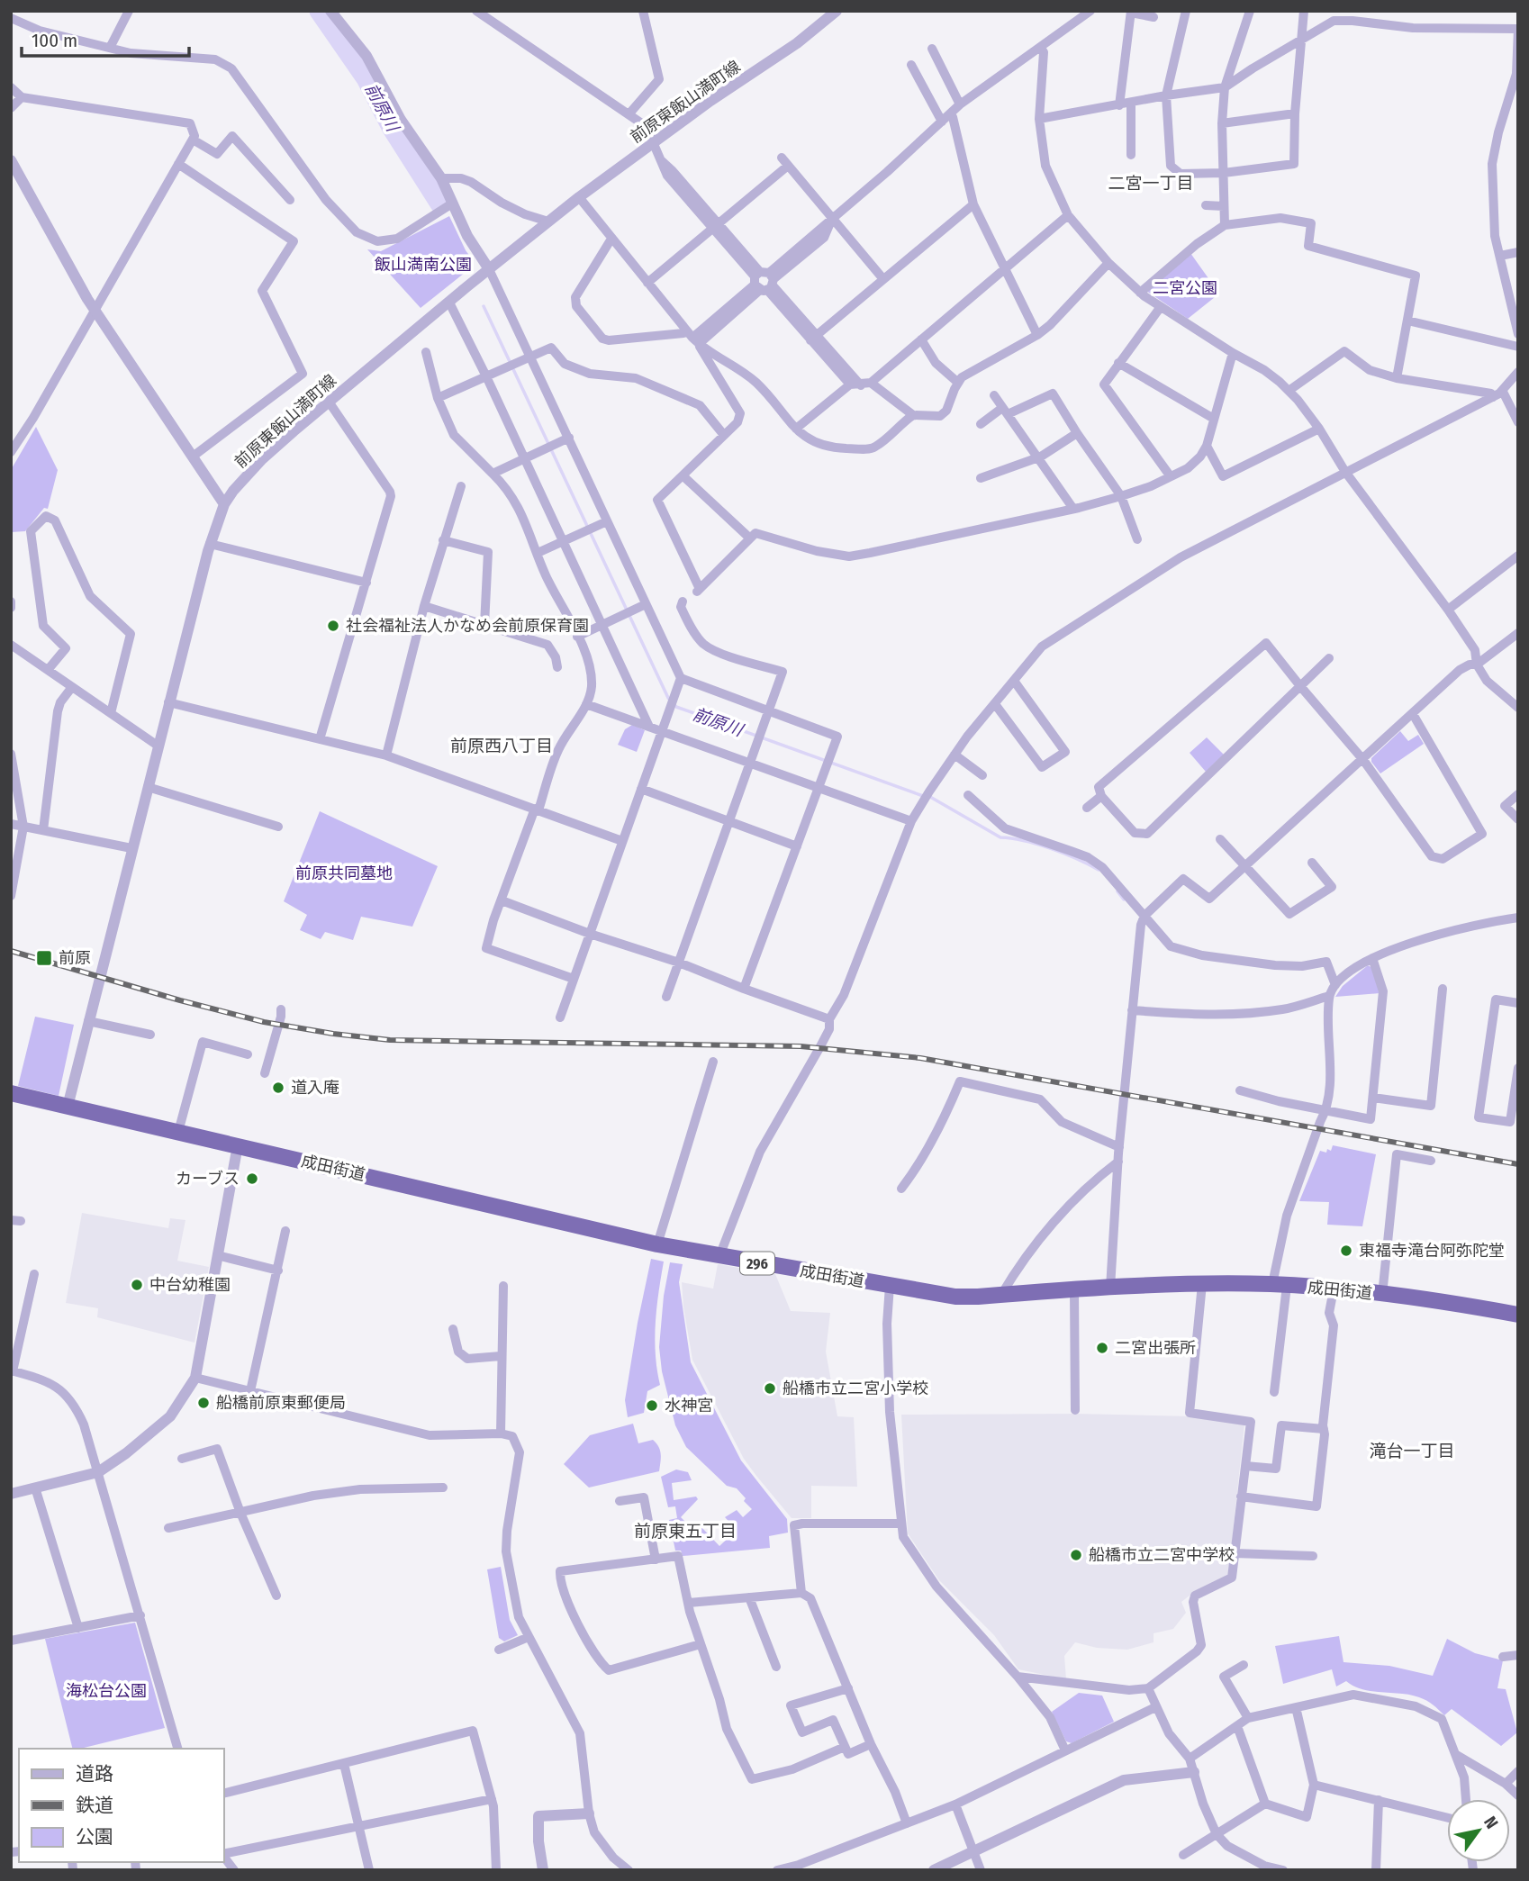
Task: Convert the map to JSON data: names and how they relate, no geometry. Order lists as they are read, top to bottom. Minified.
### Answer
{"streets":{"highway":["成田街道","296"],"street":["前原東飯山満町線"]},"crossings":[["前原東飯山満町線","成田街道"]],"districts":["二宮一丁目","前原西八丁目","滝台一丁目","前原東五丁目"],"water":["前原川"],"parks":["飯山満南公園","二宮公園","前原共同墓地","海松台公園"],"places":{"other":["社会福祉法人かなめ会前原保育園","道入庵","カーブス","東福寺滝台阿弥陀堂","中台幼稚園","二宮出張所","船橋市立二宮小学校","船橋前原東郵便局","水神宮","船橋市立二宮中学校"],"transit":["前原"]},"legend":["道路","鉄道","公園"],"scale_bar":"100 m","north":"top right"}
